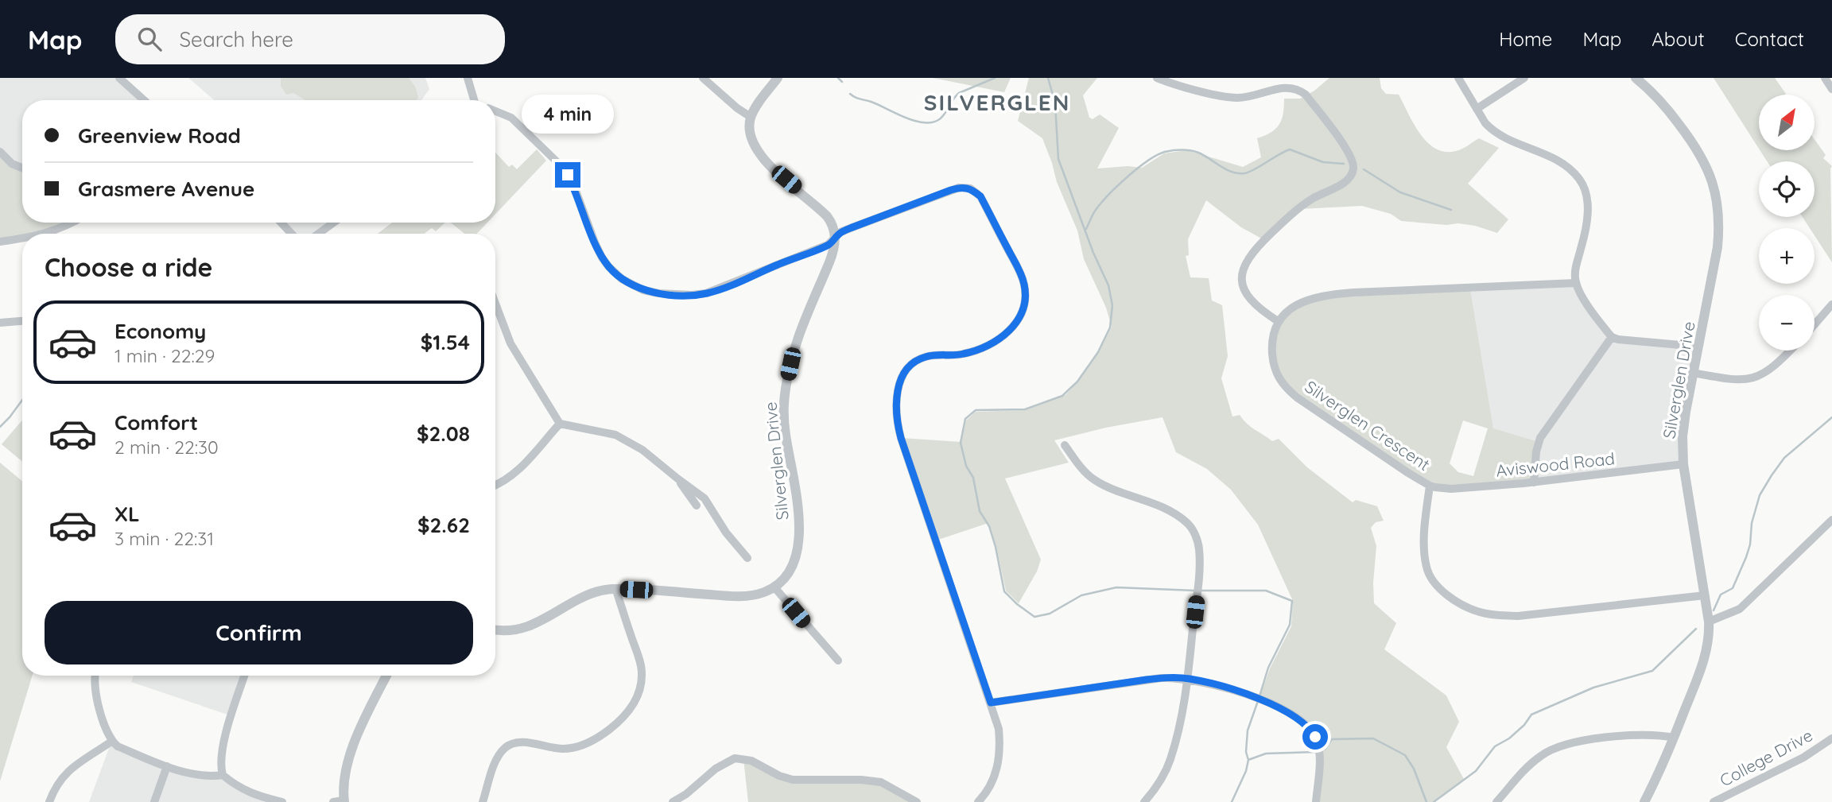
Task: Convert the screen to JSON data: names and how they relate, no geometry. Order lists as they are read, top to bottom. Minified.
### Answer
{"streets":{"street":["Silverglen Drive","Silverglen Crescent","Aviswood Road","College Drive"]},"crossings":[["Silverglen Drive","Silverglen Crescent"],["Silverglen Drive","Aviswood Road"],["Silverglen Crescent","Aviswood Road"]],"districts":["SILVERGLEN"],"north":"top right","page":{"header":"Map","search":"Search here","nav":["Home","Map","About","Contact"],"map_buttons":["+","−"],"bubble":"4 min","banner":["Greenview Road","Grasmere Avenue"],"heading":"Choose a ride","list":[{"name":"Economy","note":"1 min · 22:29","value":"$1.54"},{"name":"Comfort","note":"2 min · 22:30","value":"$2.08"},{"name":"XL","note":"3 min · 22:31","value":"$2.62"}],"buttons":"Confirm"}}
